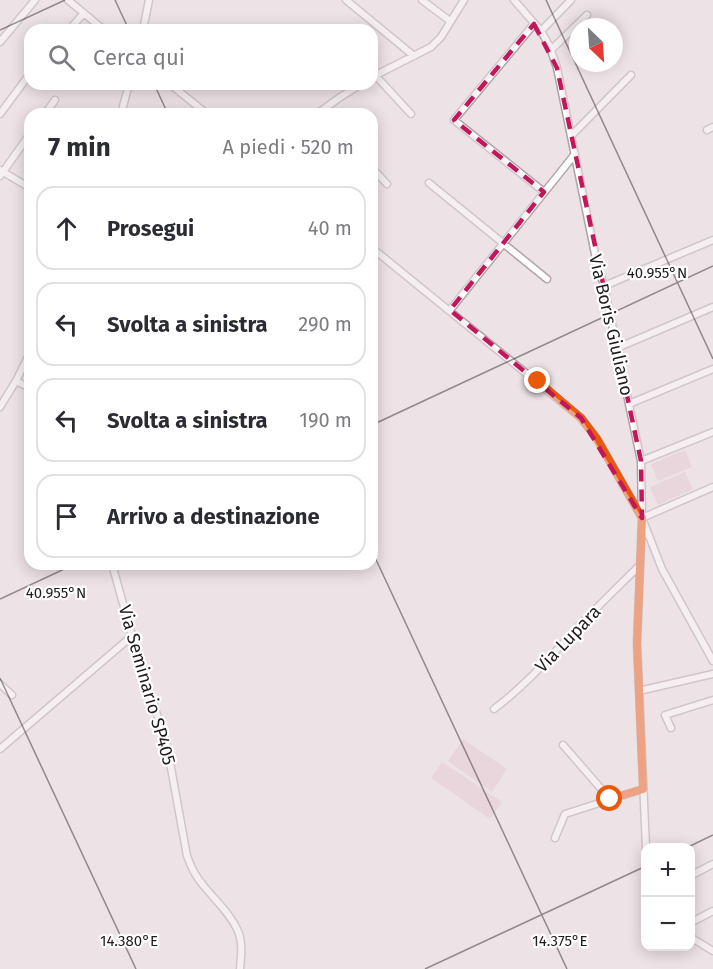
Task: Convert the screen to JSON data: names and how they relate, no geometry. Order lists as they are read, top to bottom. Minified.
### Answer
{"streets":{"street":["Via Boris Giuliano","Via Lupara","Via Seminario SP405"]},"crossings":[["Via Boris Giuliano","Via Lupara"]],"north":"bottom right","page":{"search":"Cerca qui","heading":["7 min","A piedi · 520 m"],"list":[["Prosegui","40 m"],["Svolta a sinistra","290 m"],["Svolta a sinistra","190 m"],"Arrivo a destinazione"],"map_buttons":["+","−"]},"coordinates":["40.955°N","14.380°E","14.375°E"]}
